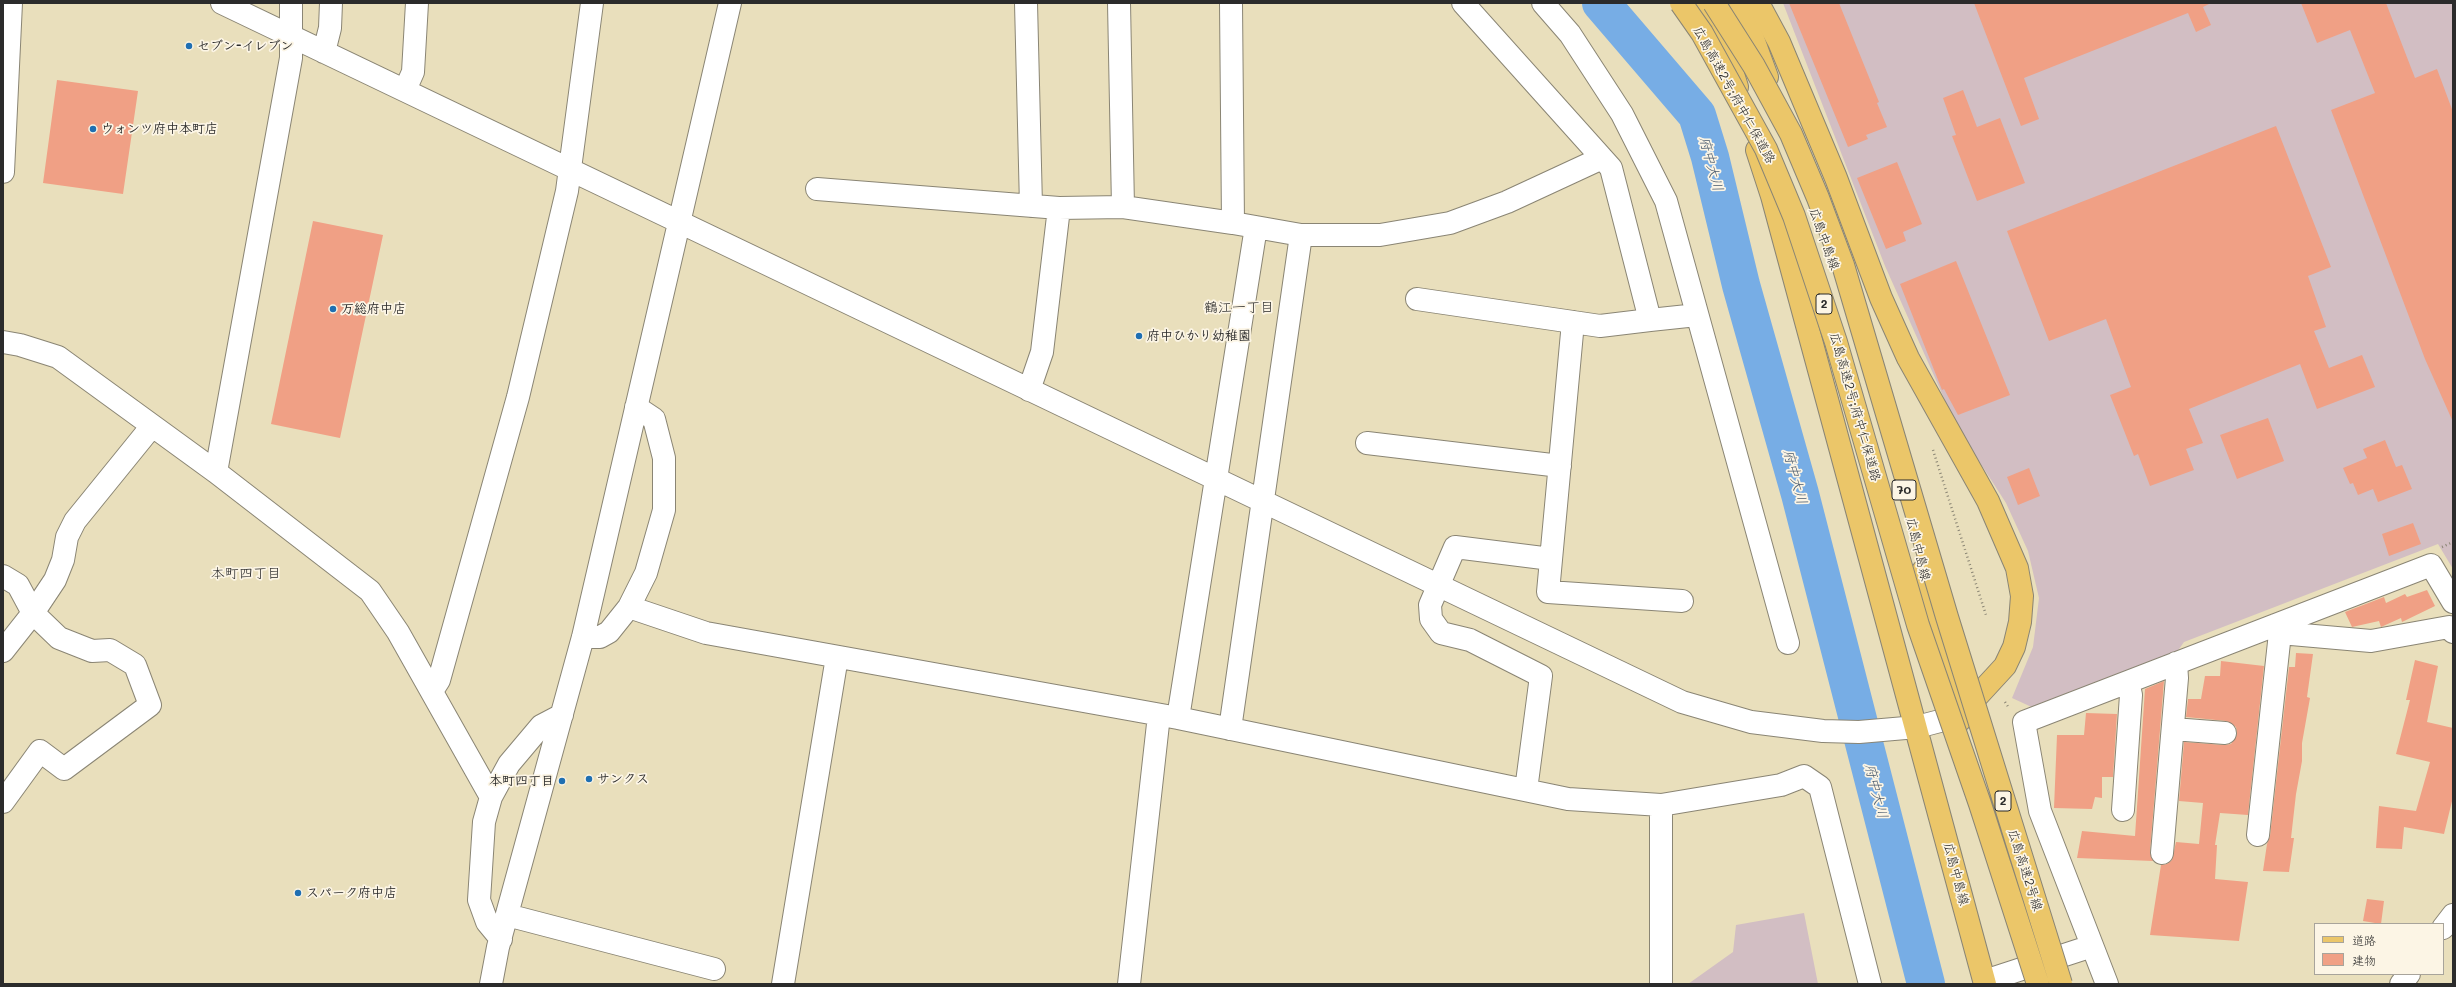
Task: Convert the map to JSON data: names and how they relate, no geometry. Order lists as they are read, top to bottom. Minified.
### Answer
{"streets":{"main road":["広島高速2号;府中仁保道路","広島中島線","2","70","広島高速2号線"]},"crossings":[["広島高速2号;府中仁保道路","広島高速2号線"]],"districts":["鶴江一丁目","本町四丁目"],"water":["府中大川"],"places":["セブン-イレブン","ウォンツ府中本町店","万総府中店","府中ひかり幼稚園","サンクス","本町四丁目","スパーク府中店"],"legend":["道路","建物"]}
